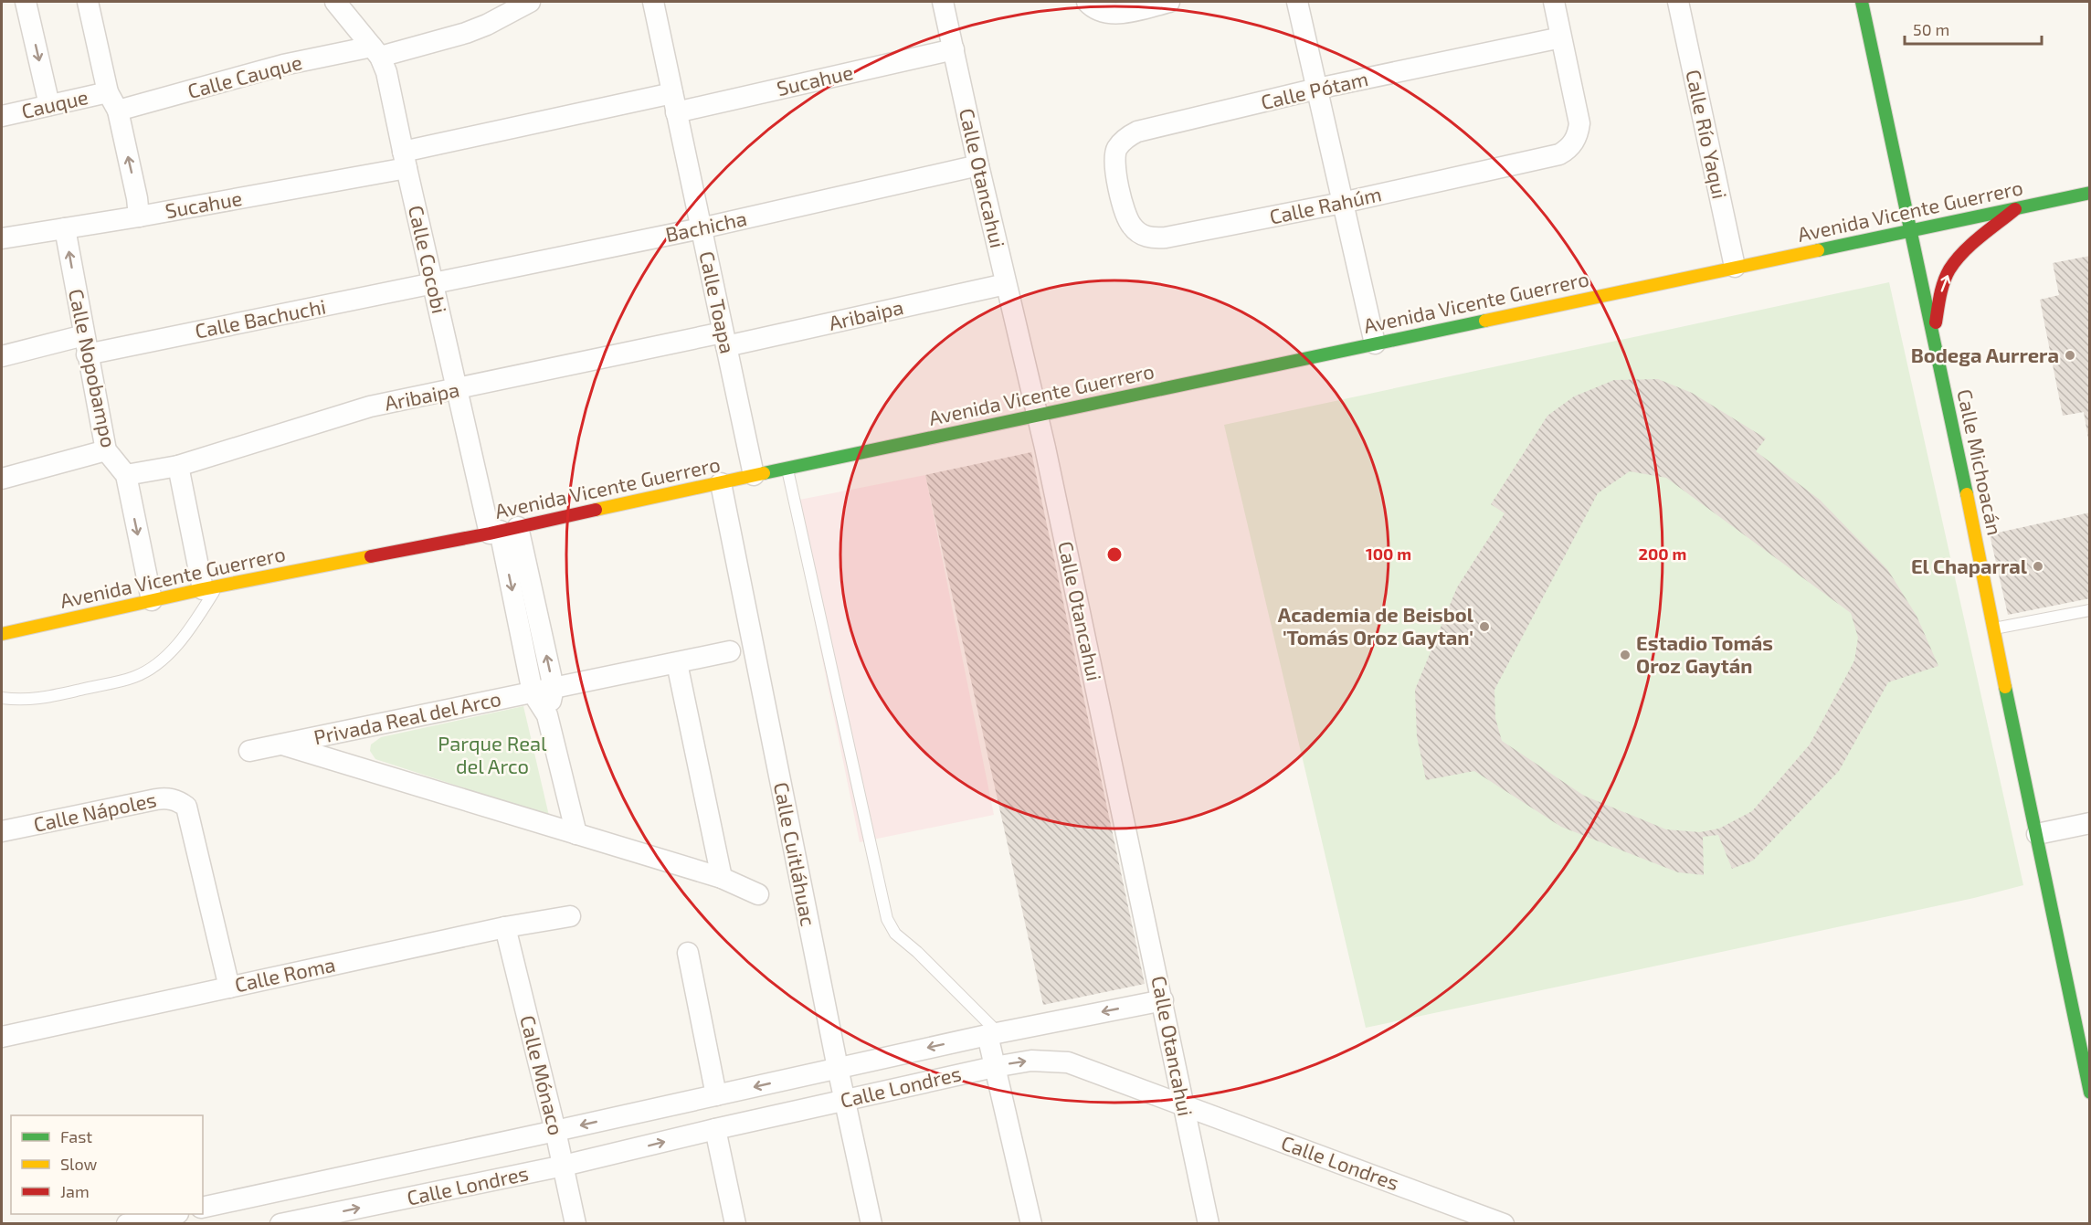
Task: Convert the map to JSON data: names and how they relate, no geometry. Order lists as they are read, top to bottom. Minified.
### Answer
{"streets":{"main road":["Avenida Vicente Guerrero","Calle Michoacán"],"street":["Calle Cauque","Sucahue","Calle Pótam","Cauque","Calle Río Yaqui","Calle Otancahui","Calle Rahúm","Bachicha","Calle Cocobi","Calle Toapa","Aribaipa","Calle Bachuchi","Calle Nopobampo","Privada Real del Arco","Calle Nápoles","Calle Cuitláhuac","Calle Roma","Calle Mónaco","Calle Londres"]},"crossings":[["Calle Cauque","Cauque"],["Calle Cauque","Calle Cocobi"],["Sucahue","Calle Otancahui"],["Sucahue","Calle Cocobi"],["Sucahue","Calle Toapa"],["Sucahue","Calle Nopobampo"],["Calle Pótam","Calle Rahúm"],["Calle Río Yaqui","Avenida Vicente Guerrero"],["Calle Otancahui","Avenida Vicente Guerrero"],["Calle Otancahui","Bachicha"],["Calle Otancahui","Aribaipa"],["Calle Otancahui","Calle Londres"],["Avenida Vicente Guerrero","Calle Cocobi"],["Avenida Vicente Guerrero","Calle Toapa"],["Avenida Vicente Guerrero","Calle Nopobampo"],["Avenida Vicente Guerrero","Calle Michoacán"],["Avenida Vicente Guerrero","Calle Cuitláhuac"],["Bachicha","Calle Cocobi"],["Bachicha","Calle Toapa"],["Bachicha","Calle Bachuchi"],["Calle Cocobi","Aribaipa"],["Calle Cocobi","Calle Bachuchi"],["Calle Toapa","Aribaipa"],["Aribaipa","Calle Nopobampo"],["Calle Bachuchi","Calle Nopobampo"],["Calle Nápoles","Calle Roma"],["Calle Cuitláhuac","Calle Londres"],["Calle Roma","Calle Mónaco"],["Calle Mónaco","Calle Londres"]],"parks":["Parque Real del Arco"],"places":["Bodega Aurrera","El Chaparral","Academia de Beisbol 'Tomás Oroz Gaytan'","Estadio Tomás Oroz Gaytán"],"legend":["Fast","Slow","Jam"],"scale_bar":"50 m","rings":["100 m","200 m"]}
